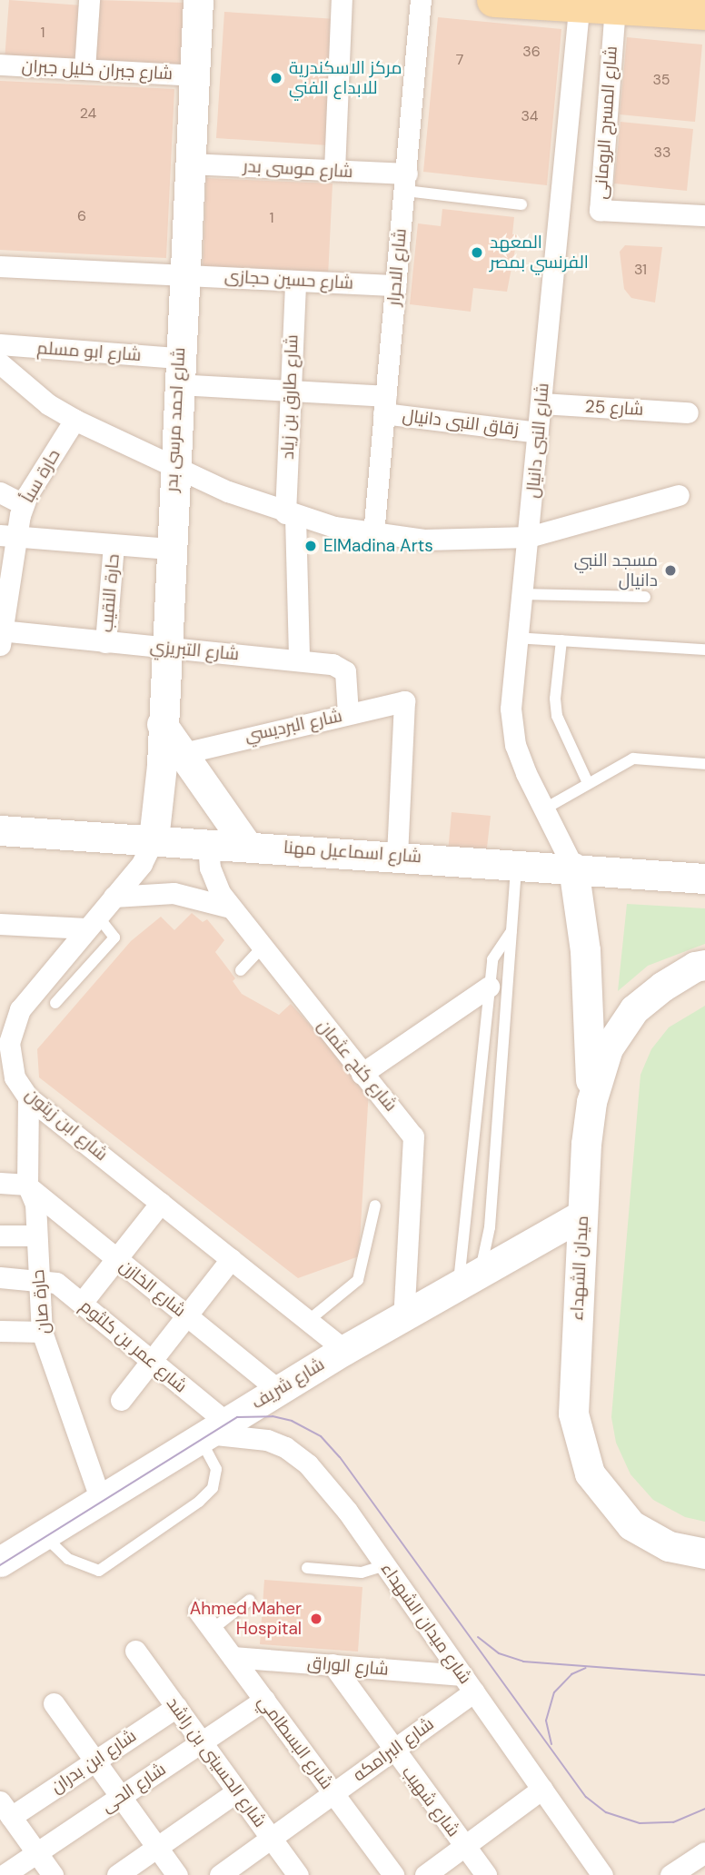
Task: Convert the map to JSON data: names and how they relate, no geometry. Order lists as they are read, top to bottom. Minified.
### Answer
{"streets":{"main road":["شارع احمد مرسى بدر","شارع اسماعيل مهنا","ميدان الشهداء","شارع شريف"],"street":["شارع جبران خليل جبران","شارع المسرح الرومانى","شارع موسى بدر","شارع الاحرار","شارع حسين حجازى","شارع ابو مسلم","شارع طارق بن زياد","شارع 25","زقاق النبى دانيال","شارع النبى دانيال","حارة سبأ","حارة النقيب","شارع التبريزي","شارع البرديسي","شارع كنج عثمان","شارع ابن زيتون","شارع الخازن","حارة صان","شارع عمر بن كلثوم","شارع ميدان الشهداء","شارع الوراق","شارع البسطامي","شارع البرامكه","شارع ابن بدران","شارع الحسينى بن راشد","شارع الحى","شارع شهيب"]},"crossings":[["شارع جبران خليل جبران","شارع احمد مرسى بدر"],["شارع موسى بدر","شارع الاحرار"],["شارع موسى بدر","شارع احمد مرسى بدر"],["شارع الاحرار","شارع حسين حجازى"],["شارع الاحرار","زقاق النبى دانيال"],["شارع حسين حجازى","شارع طارق بن زياد"],["شارع حسين حجازى","شارع احمد مرسى بدر"],["شارع ابو مسلم","شارع طارق بن زياد"],["شارع ابو مسلم","شارع احمد مرسى بدر"],["شارع ابو مسلم","زقاق النبى دانيال"],["شارع طارق بن زياد","زقاق النبى دانيال"],["شارع طارق بن زياد","شارع التبريزي"],["شارع 25","شارع النبى دانيال"],["شارع احمد مرسى بدر","شارع التبريزي"],["شارع احمد مرسى بدر","شارع اسماعيل مهنا"],["شارع احمد مرسى بدر","شارع ابن زيتون"],["زقاق النبى دانيال","شارع النبى دانيال"],["شارع النبى دانيال","شارع اسماعيل مهنا"],["حارة سبأ","شارع التبريزي"],["حارة النقيب","شارع التبريزي"],["شارع التبريزي","شارع البرديسي"],["شارع البرديسي","شارع اسماعيل مهنا"],["شارع اسماعيل مهنا","شارع كنج عثمان"],["شارع اسماعيل مهنا","شارع ابن زيتون"],["شارع كنج عثمان","شارع شريف"],["شارع ابن زيتون","حارة صان"],["شارع ابن زيتون","شارع شريف"],["ميدان الشهداء","شارع شريف"],["شارع الخازن","حارة صان"],["شارع الخازن","شارع شريف"],["حارة صان","شارع عمر بن كلثوم"],["حارة صان","شارع شريف"],["شارع عمر بن كلثوم","شارع شريف"],["شارع عمر بن كلثوم","شارع ميدان الشهداء"],["شارع شريف","شارع ميدان الشهداء"],["شارع ميدان الشهداء","شارع الوراق"],["شارع ميدان الشهداء","شارع البرامكه"],["شارع الوراق","شارع البسطامي"],["شارع الوراق","شارع البرامكه"],["شارع الوراق","شارع شهيب"],["شارع البسطامي","شارع البرامكه"],["شارع البسطامي","شارع الحى"],["شارع البرامكه","شارع الحسينى بن راشد"],["شارع البرامكه","شارع شهيب"],["شارع ابن بدران","شارع الحسينى بن راشد"],["شارع الحسينى بن راشد","شارع الحى"]],"places":["مركز الاسكندرية للابداع الفني","المعهد الفرنسي بمصر","ElMadina Arts","مسجد النبي دانيال","Ahmed Maher Hospital"],"house_numbers":["1","36","7","35","24","34","33","6","1","31"]}
